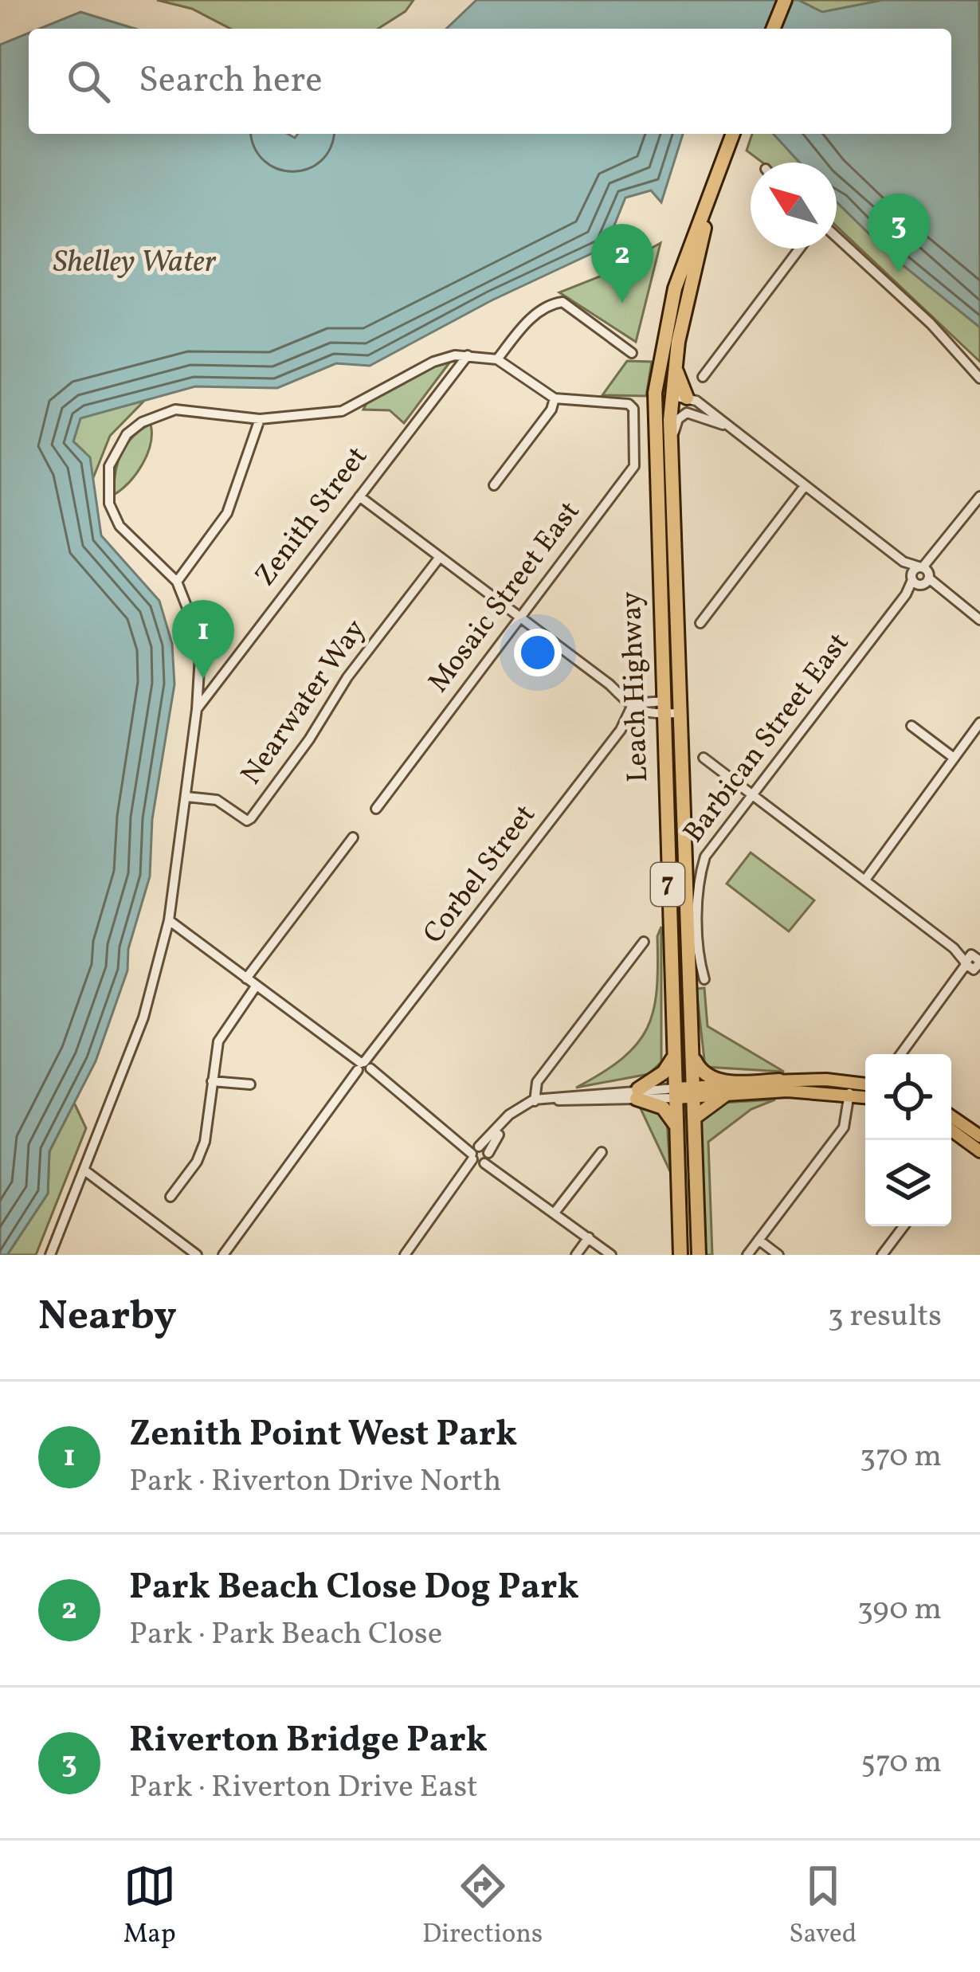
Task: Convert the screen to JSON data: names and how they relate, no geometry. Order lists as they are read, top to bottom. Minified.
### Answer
{"streets":{"highway":["Leach Highway","7"],"street":["Zenith Street","Mosaic Street East","Nearwater Way","Barbican Street East","Corbel Street"]},"water":["Shelley Water"],"north":"top left","page":{"search":"Search here","pins":["3","2","1"],"heading":["Nearby","3 results"],"list":[{"mark":"1","name":"Zenith Point West Park","note":"Park · Riverton Drive North","value":"370 m"},{"mark":"2","name":"Park Beach Close Dog Park","note":"Park · Park Beach Close","value":"390 m"},{"mark":"3","name":"Riverton Bridge Park","note":"Park · Riverton Drive East","value":"570 m"}],"nav":["Map","Directions","Saved"]}}
